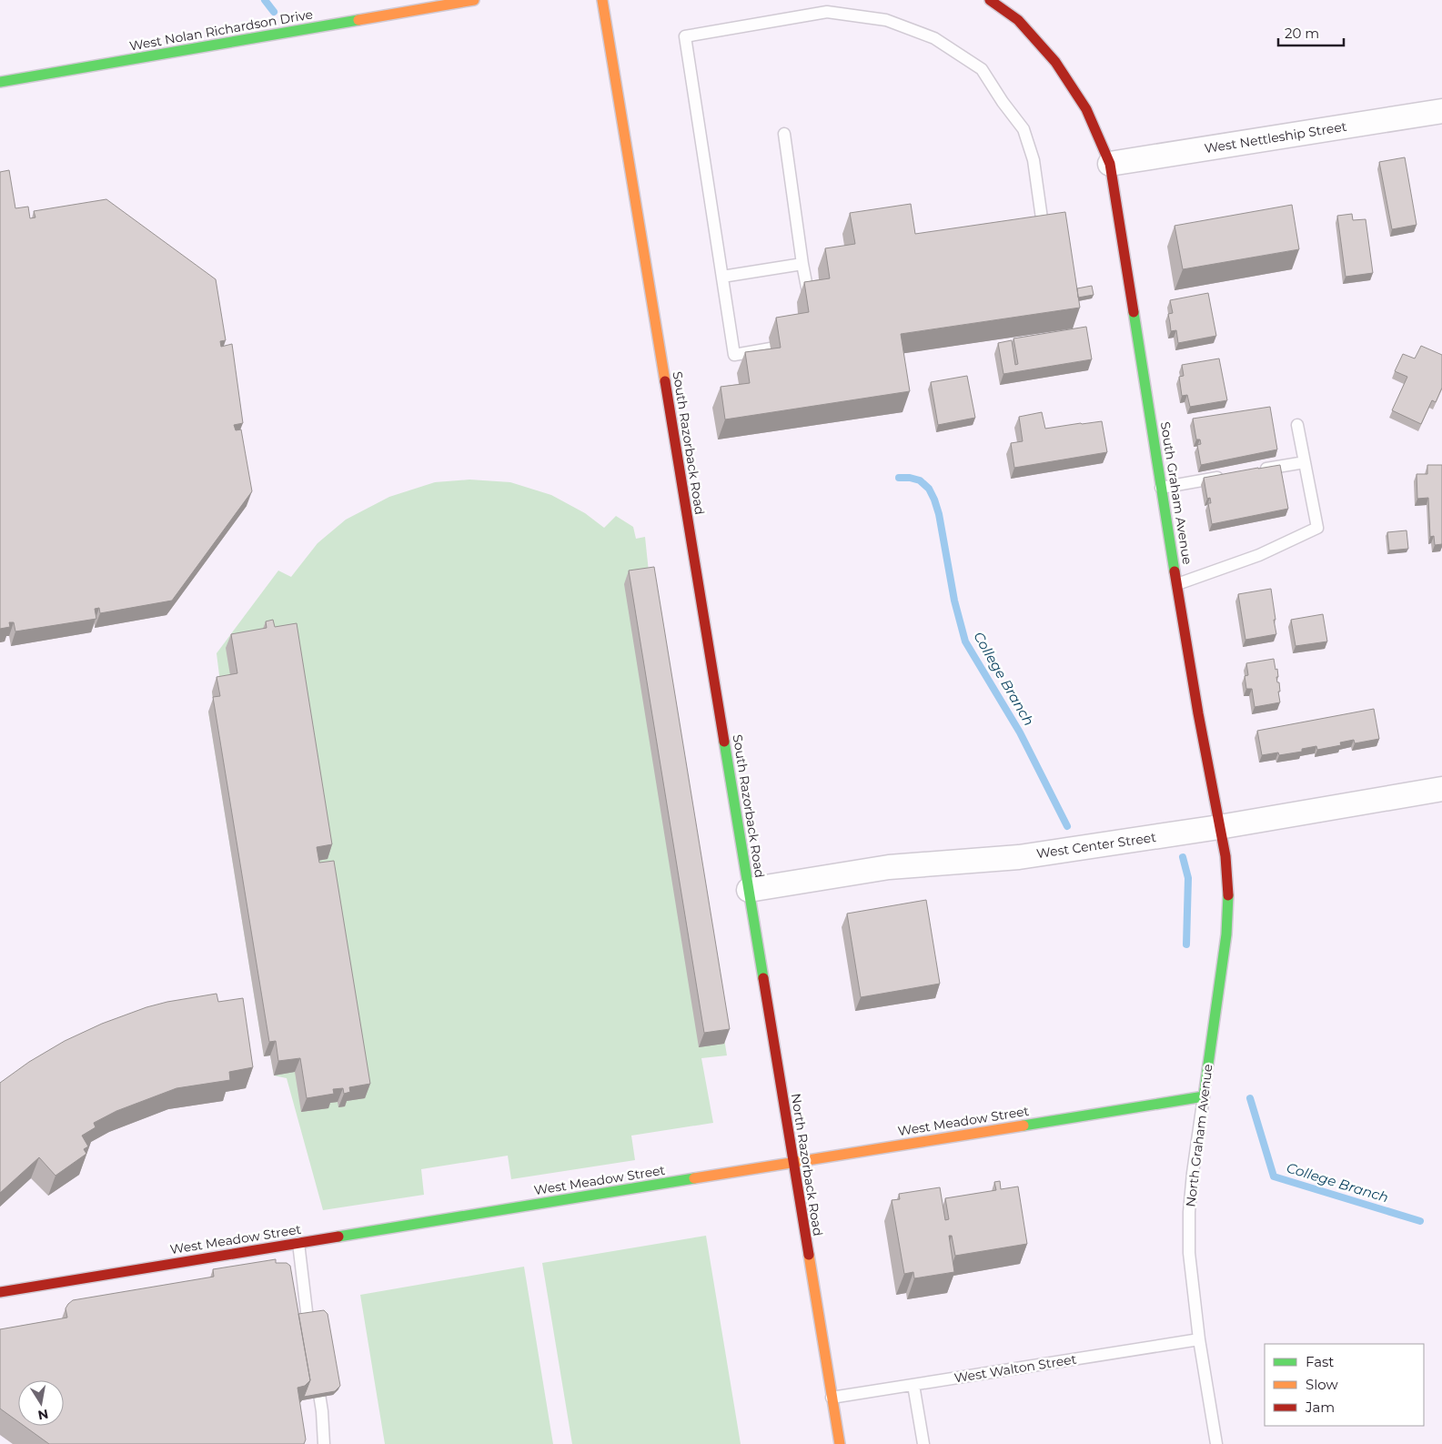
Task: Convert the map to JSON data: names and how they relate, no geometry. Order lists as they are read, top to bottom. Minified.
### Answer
{"streets":{"street":["West Nolan Richardson Drive","West Nettleship Street","South Razorback Road","South Graham Avenue","West Center Street","West Meadow Street","North Graham Avenue","North Razorback Road"],"lane":["West Walton Street"]},"crossings":[["West Nettleship Street","South Graham Avenue"],["South Razorback Road","West Center Street"],["South Razorback Road","North Razorback Road"],["South Graham Avenue","West Center Street"],["South Graham Avenue","North Graham Avenue"],["West Center Street","North Graham Avenue"],["West Center Street","North Razorback Road"],["West Meadow Street","North Graham Avenue"],["West Meadow Street","North Razorback Road"],["North Graham Avenue","West Walton Street"],["North Razorback Road","West Walton Street"]],"water":["College Branch"],"legend":["Fast","Slow","Jam"],"scale_bar":"20 m","north":"bottom"}
